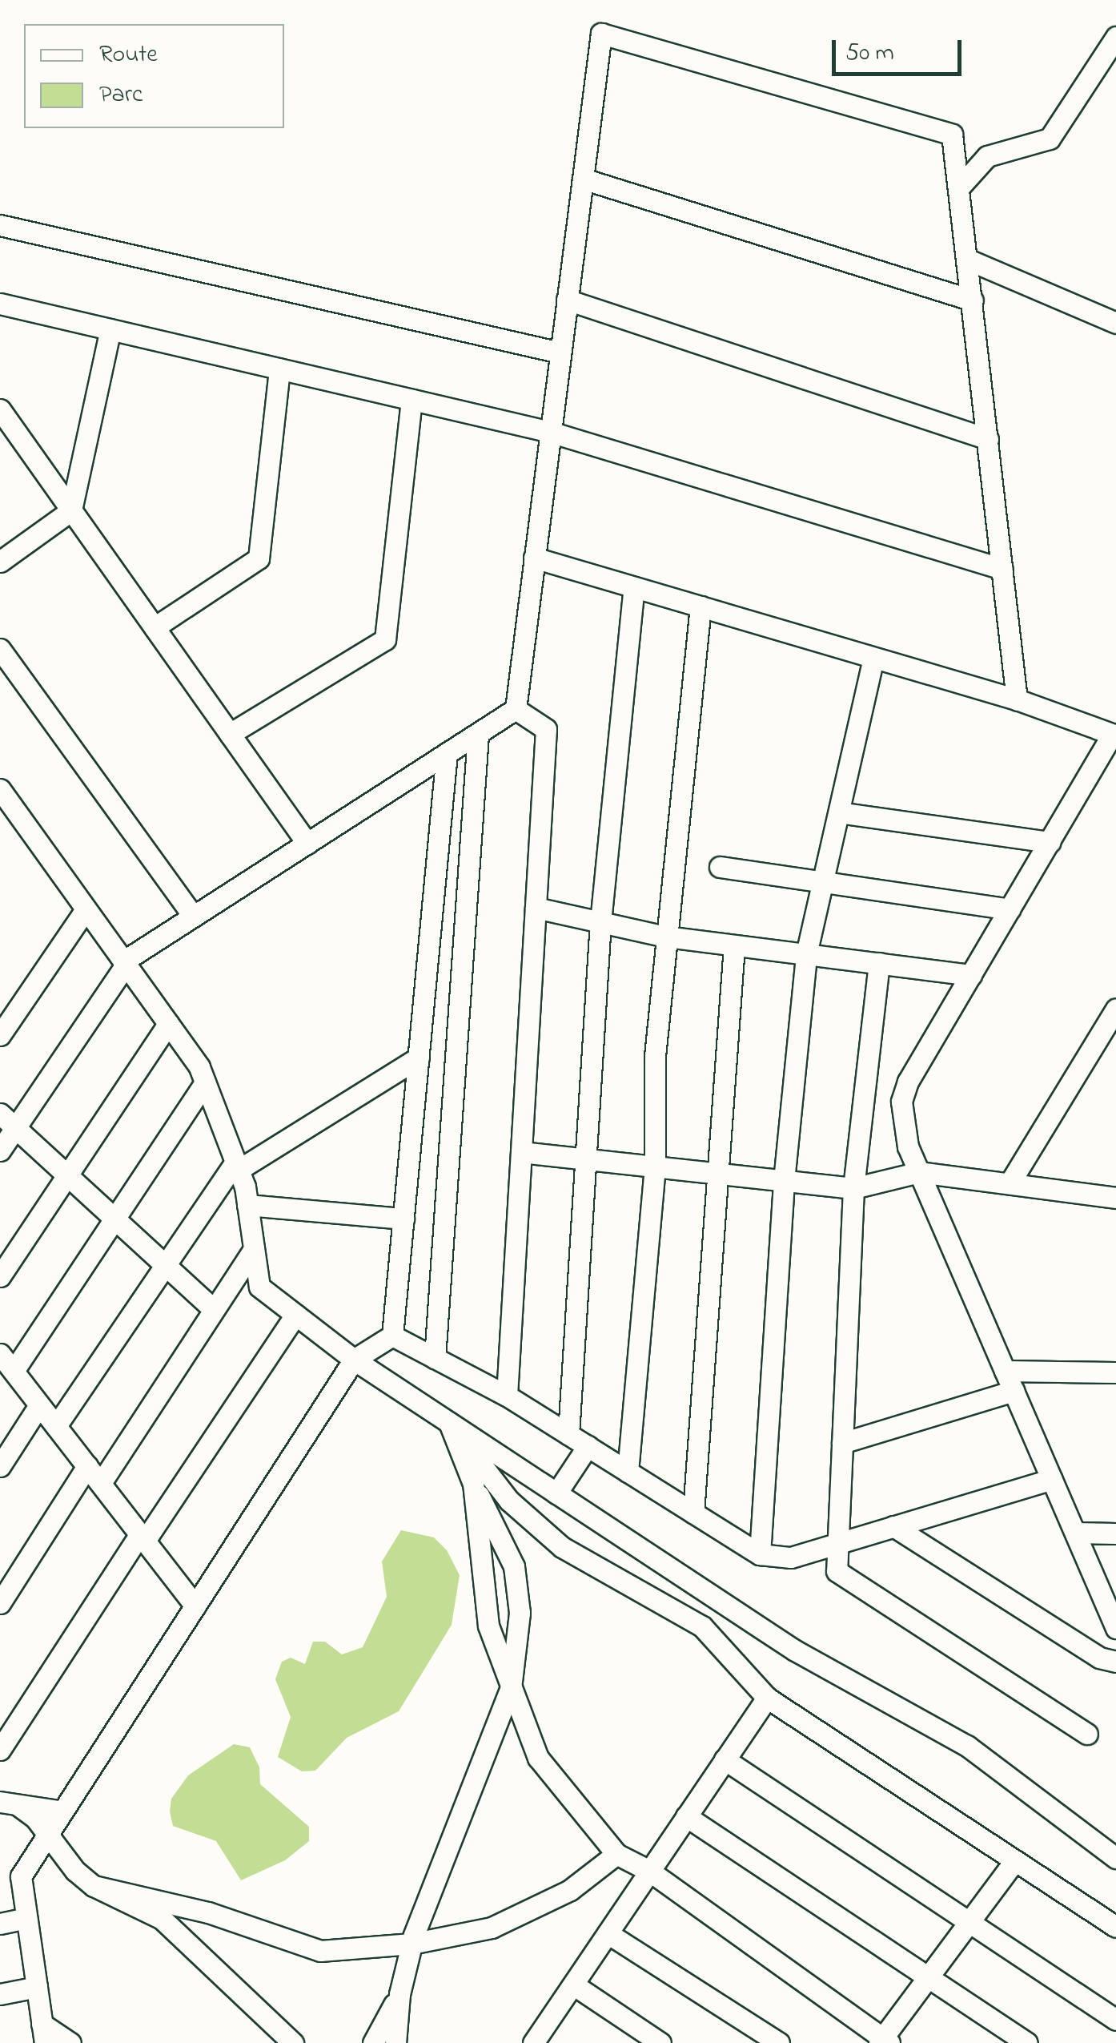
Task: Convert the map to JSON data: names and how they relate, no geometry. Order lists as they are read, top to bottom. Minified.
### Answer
{"legend":["Route","Parc"],"scale_bar":"50 m"}
